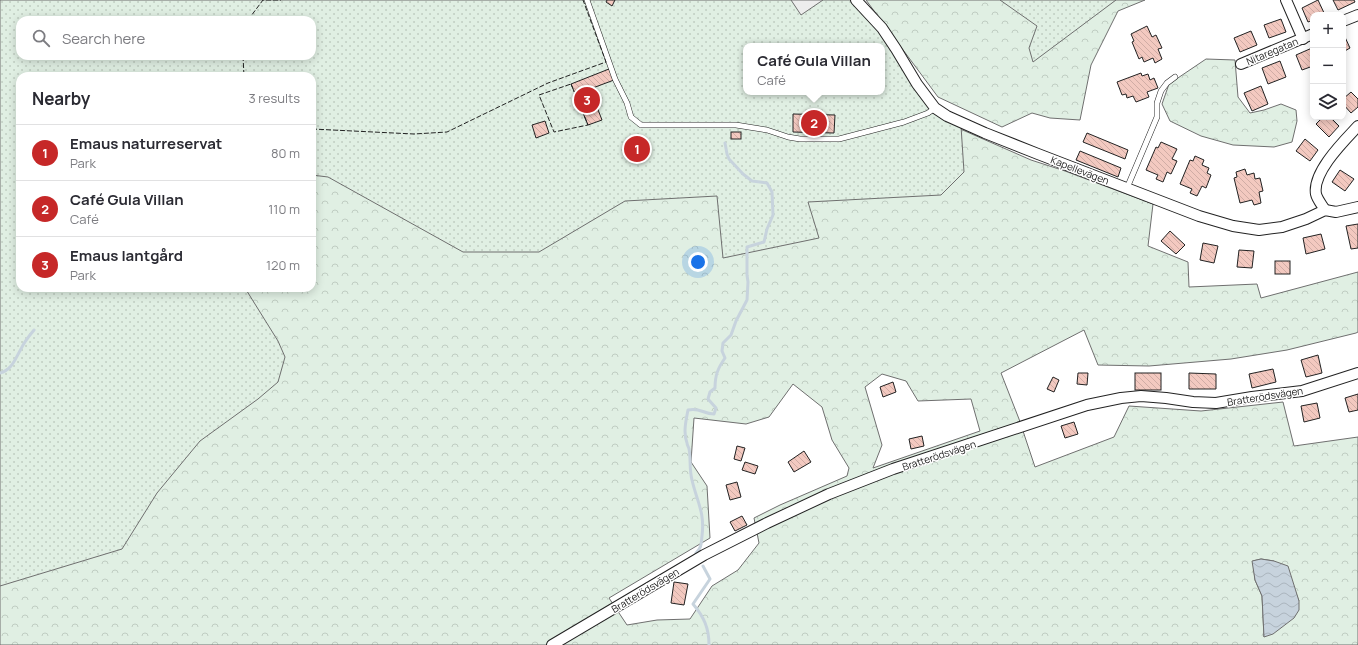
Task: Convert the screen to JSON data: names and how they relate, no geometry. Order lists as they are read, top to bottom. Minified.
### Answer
{"streets":{"street":["Nitaregatan","Kapellevägen","Bratterödsvägen"]},"page":{"map_buttons":["+","−"],"search":"Search here","popup":["Café Gula Villan","Café"],"heading":["Nearby","3 results"],"pins":["3","2","1"],"list":[{"mark":"1","name":"Emaus naturreservat","note":"Park","value":"80 m"},{"mark":"2","name":"Café Gula Villan","note":"Café","value":"110 m"},{"mark":"3","name":"Emaus lantgård","note":"Park","value":"120 m"}]}}
